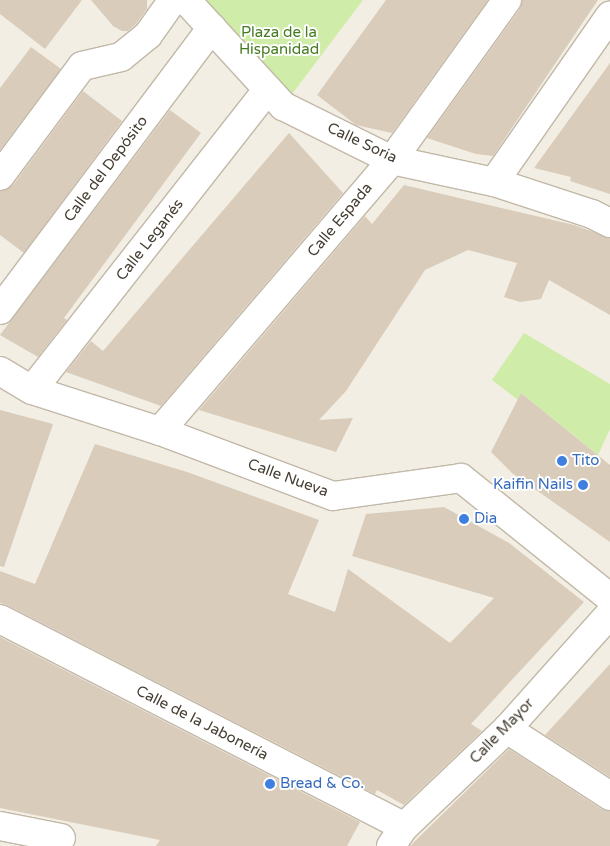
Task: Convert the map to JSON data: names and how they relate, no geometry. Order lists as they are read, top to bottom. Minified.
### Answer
{"streets":{"street":["Calle Soria","Calle del Depósito","Calle Espada","Calle Leganés","Calle Nueva","Calle de la Jabonería","Calle Mayor"]},"crossings":[["Calle Soria","Calle del Depósito"],["Calle Soria","Calle Espada"],["Calle Soria","Calle Leganés"],["Calle Espada","Calle Nueva"],["Calle Leganés","Calle Nueva"],["Calle de la Jabonería","Calle Mayor"]],"parks":["Plaza de la Hispanidad"],"places":["Tito","Kaifin Nails","Dia","Bread & Co."]}
